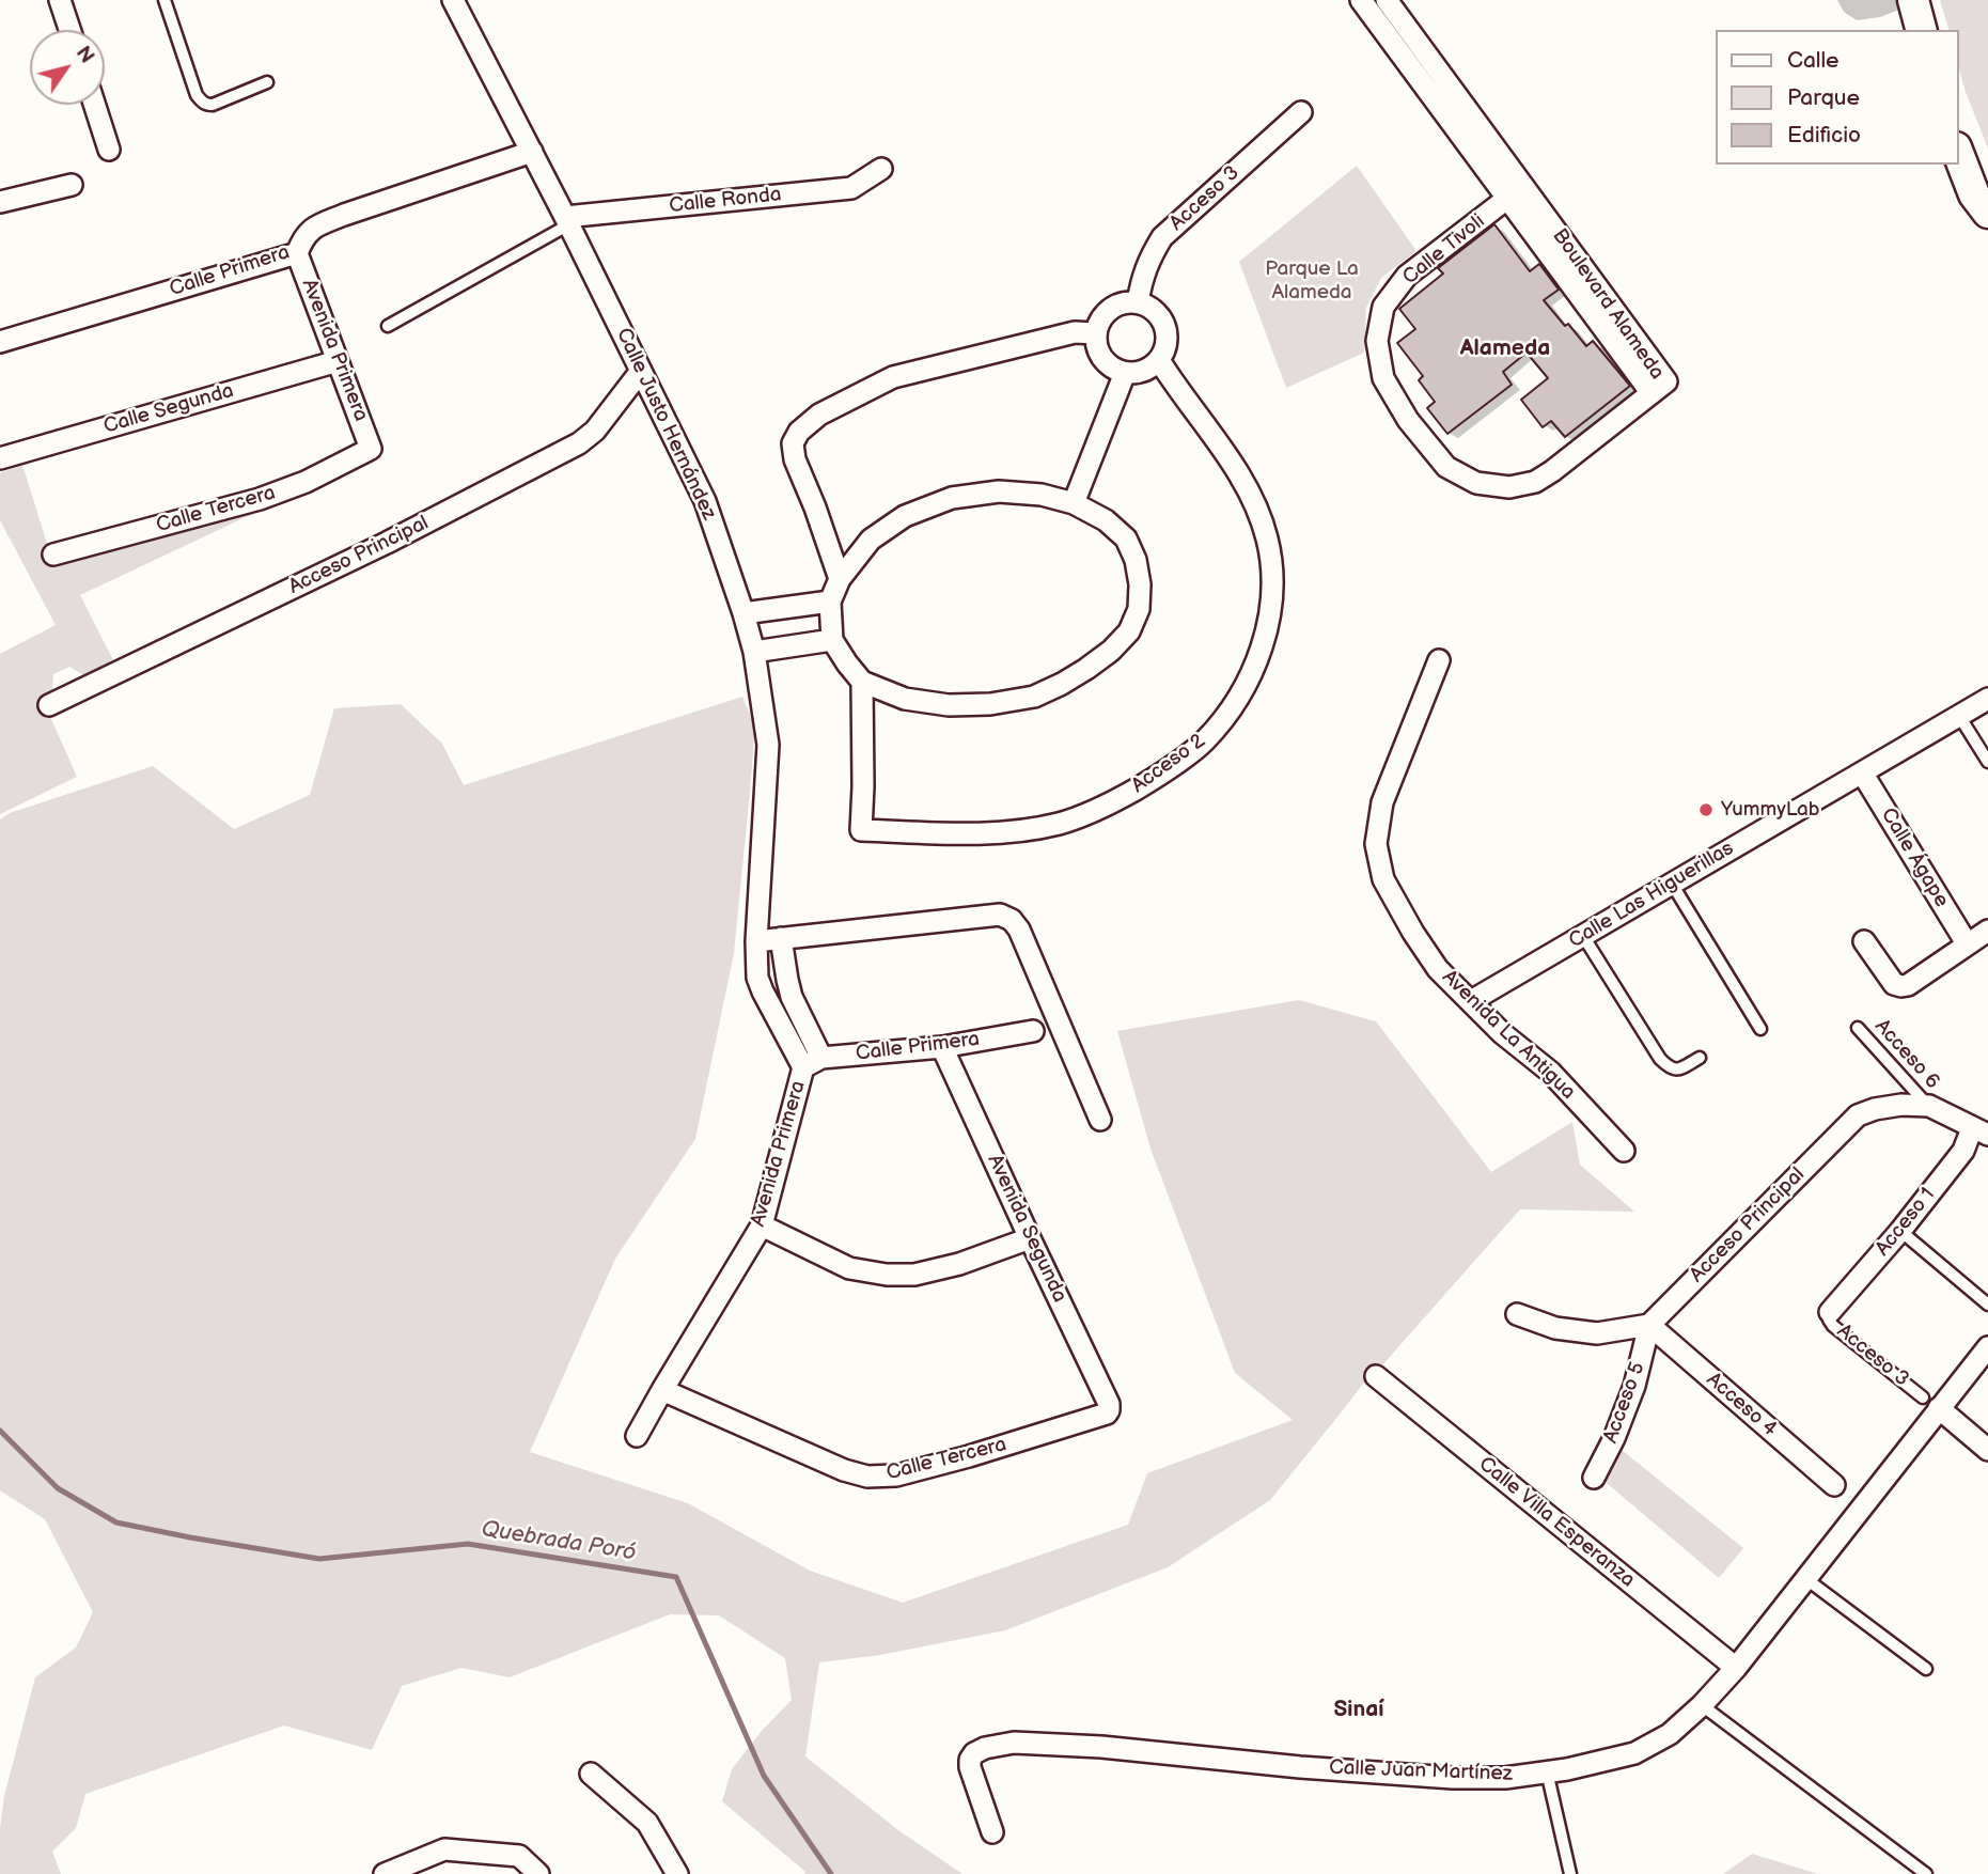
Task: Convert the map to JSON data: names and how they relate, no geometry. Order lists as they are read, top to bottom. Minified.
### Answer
{"streets":{"street":["Acceso 3","Calle Ronda","Calle Tivoli","Calle Primera","Boulevard Alameda","Avenida Primera","Calle Segunda","Calle Justo Hernández","Calle Tercera","Acceso Principal","Acceso 2","Calle Ágape","Calle Las Higuerillas","Avenida La Antigua","Acceso 1","Avenida Segunda","Acceso 5","Acceso 4","Calle Villa Esperanza","Calle Juan Martínez"],"lane":["Acceso 6"]},"crossings":[["Acceso 3","Acceso 2"],["Acceso 3","Acceso 1"],["Acceso 3","Calle Juan Martínez"],["Calle Ronda","Calle Justo Hernández"],["Calle Tivoli","Boulevard Alameda"],["Calle Primera","Avenida Primera"],["Calle Primera","Calle Justo Hernández"],["Calle Primera","Avenida Segunda"],["Avenida Primera","Calle Segunda"],["Avenida Primera","Calle Justo Hernández"],["Avenida Primera","Calle Tercera"],["Calle Justo Hernández","Acceso Principal"],["Calle Tercera","Avenida Segunda"],["Acceso Principal","Acceso 6"],["Acceso Principal","Acceso 1"],["Acceso Principal","Acceso 5"],["Acceso Principal","Acceso 4"],["Calle Ágape","Calle Las Higuerillas"],["Calle Las Higuerillas","Avenida La Antigua"],["Acceso 5","Acceso 4"],["Calle Villa Esperanza","Calle Juan Martínez"]],"districts":["Alameda","Sinaí"],"water":["Quebrada Poró"],"parks":["Parque La Alameda"],"places":["YummyLab"],"legend":["Calle","Parque","Edificio"],"north":"top right"}
